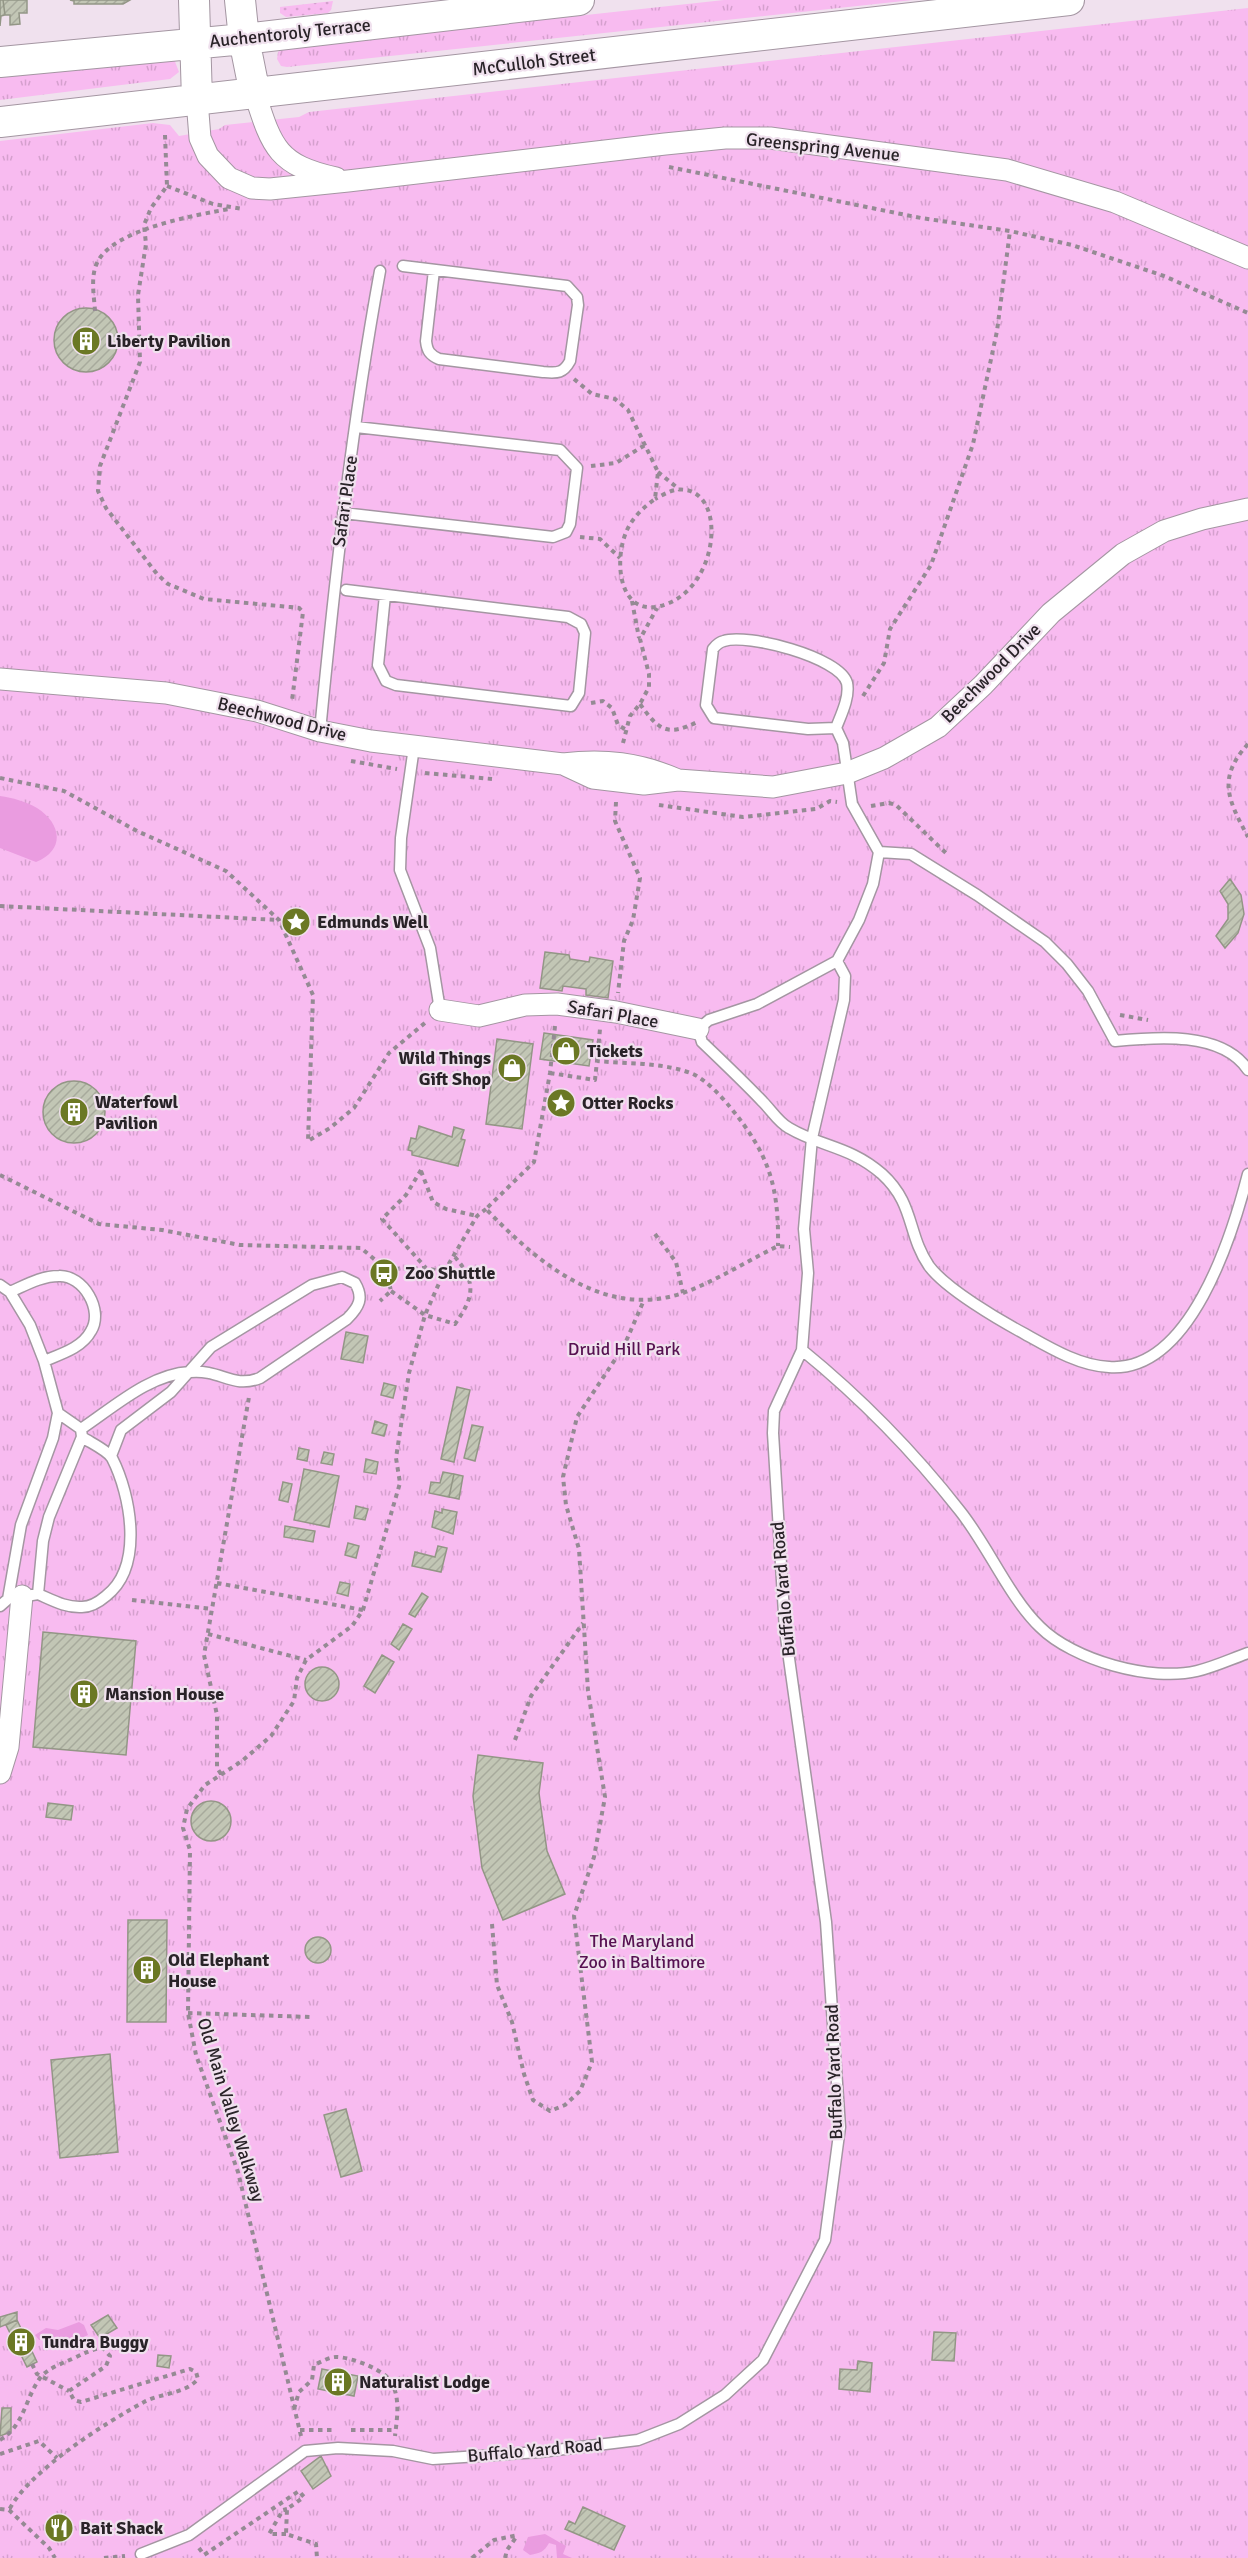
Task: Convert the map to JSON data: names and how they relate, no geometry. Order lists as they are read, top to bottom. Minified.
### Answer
{"streets":{"main road":["Auchentoroly Terrace","McCulloh Street"],"street":["Greenspring Avenue","Safari Place","Beechwood Drive"],"lane":["Buffalo Yard Road"],"path":["Old Main Valley Walkway"]},"crossings":[["McCulloh Street","Greenspring Avenue"],["Safari Place","Beechwood Drive"],["Buffalo Yard Road","Old Main Valley Walkway"]],"parks":["Druid Hill Park","The Maryland Zoo in Baltimore"],"places":{"building":["Liberty Pavilion","Waterfowl Pavilion","Mansion House","Old Elephant House","Tundra Buggy","Naturalist Lodge"],"place":["Edmunds Well","Otter Rocks"],"shop":["Tickets","Wild Things Gift Shop"],"bus stop":["Zoo Shuttle"],"restaurant":["Bait Shack"]}}
